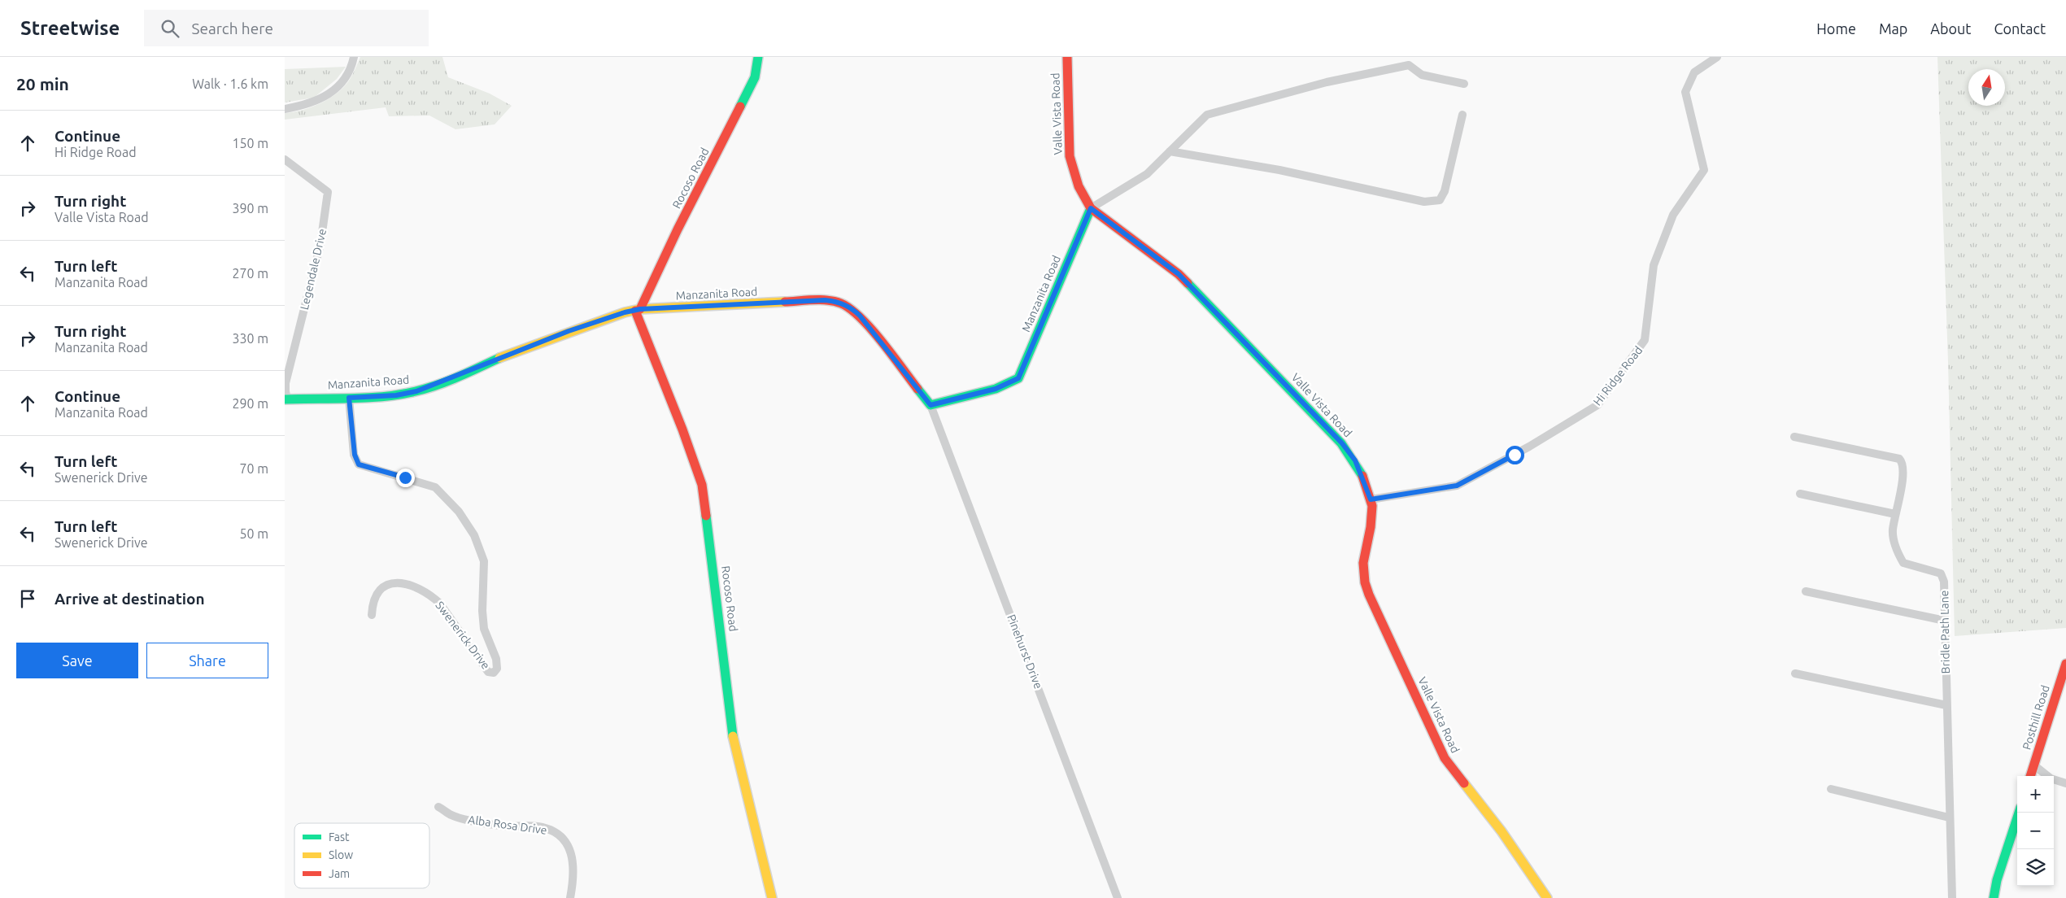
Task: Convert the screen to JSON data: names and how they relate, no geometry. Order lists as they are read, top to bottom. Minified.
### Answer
{"streets":{"street":["Valle Vista Road","Rocoso Road","Legendale Drive","Manzanita Road","Hi Ridge Road","Bridle Path Lane","Swenerick Drive","Pinehurst Drive","Posthill Road","Alba Rosa Drive"]},"crossings":[["Valle Vista Road","Manzanita Road"],["Valle Vista Road","Hi Ridge Road"],["Rocoso Road","Manzanita Road"],["Legendale Drive","Manzanita Road"],["Manzanita Road","Swenerick Drive"],["Manzanita Road","Pinehurst Drive"]],"legend":["Fast","Slow","Jam"],"north":"top","page":{"header":"Streetwise","search":"Search here","nav":["Home","Map","About","Contact"],"heading":["20 min","Walk · 1.6 km"],"list":[["Continue","Hi Ridge Road","150 m"],["Turn right","Valle Vista Road","390 m"],["Turn left","Manzanita Road","270 m"],["Turn right","Manzanita Road","330 m"],["Continue","Manzanita Road","290 m"],["Turn left","Swenerick Drive","70 m"],["Turn left","Swenerick Drive","50 m"],"Arrive at destination"],"buttons":["Save","Share"],"map_buttons":["+","−"]}}
